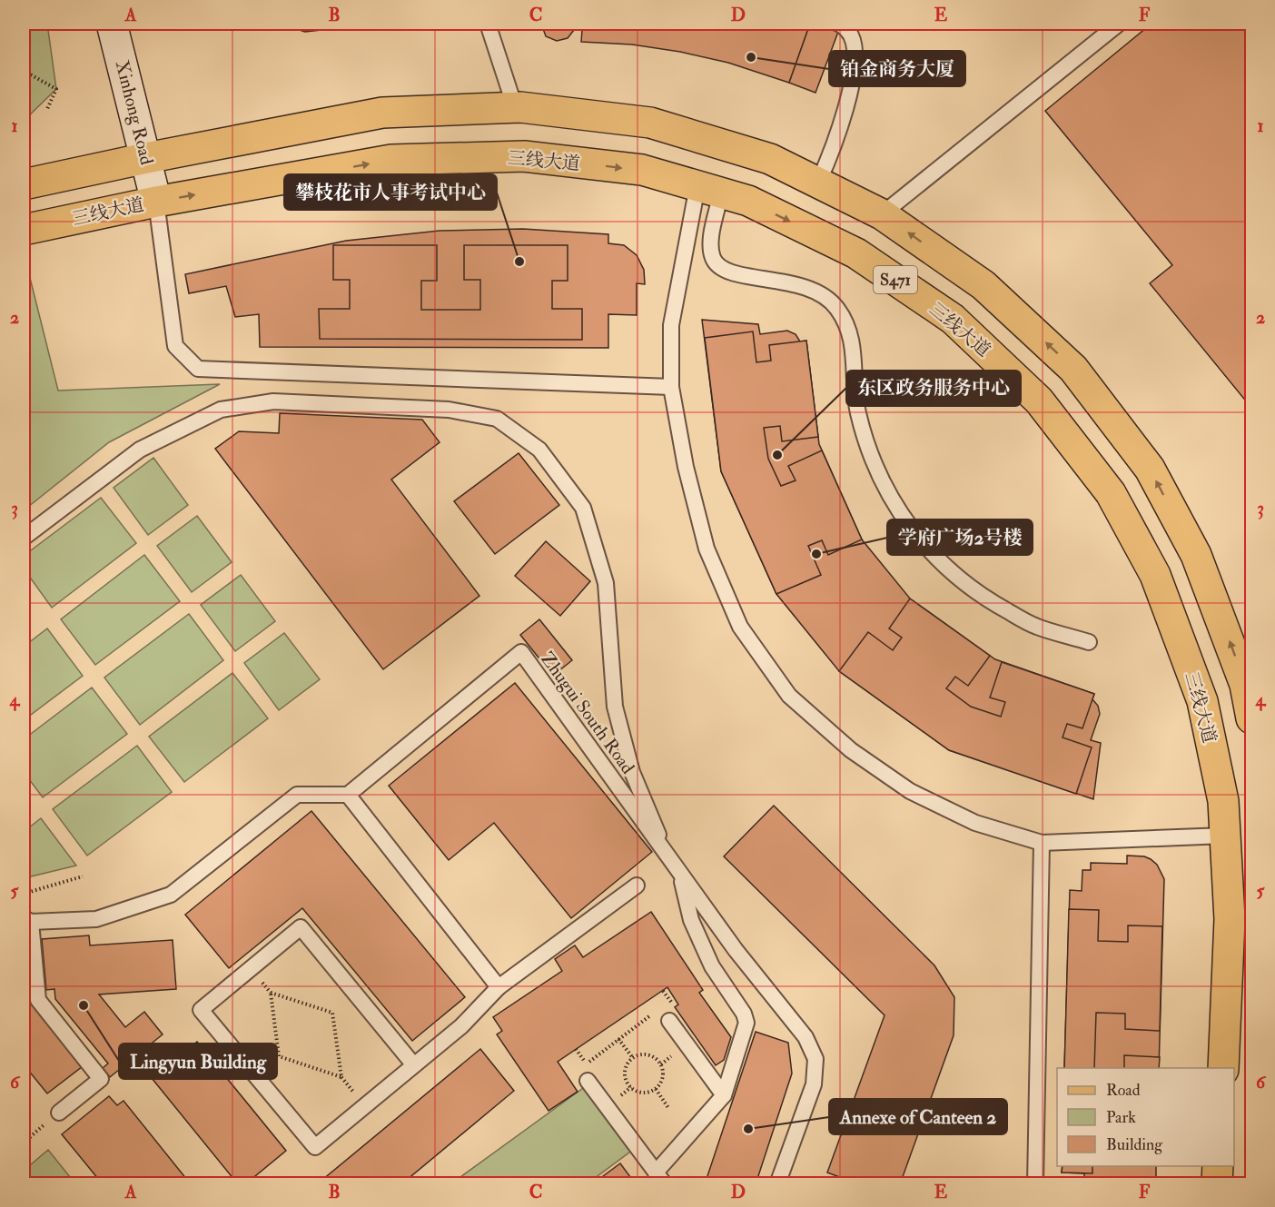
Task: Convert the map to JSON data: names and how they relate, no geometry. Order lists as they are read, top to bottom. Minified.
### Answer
{"streets":{"main road":["Xinhong Road","三线大道","S471"],"lane":["Zhugui South Road"]},"crossings":[["Xinhong Road","三线大道"],["Xinhong Road","S471"]],"one_way":["三线大道"],"places":["铂金商务大厦","攀枝花市人事考试中心","东区政务服务中心","学府广场2号楼","Lingyun Building","Annexe of Canteen 2"],"legend":["Road","Park","Building"],"grid":{"columns":["A","B","C","D","E","F"],"rows":["1","2","3","4","5","6"]}}
